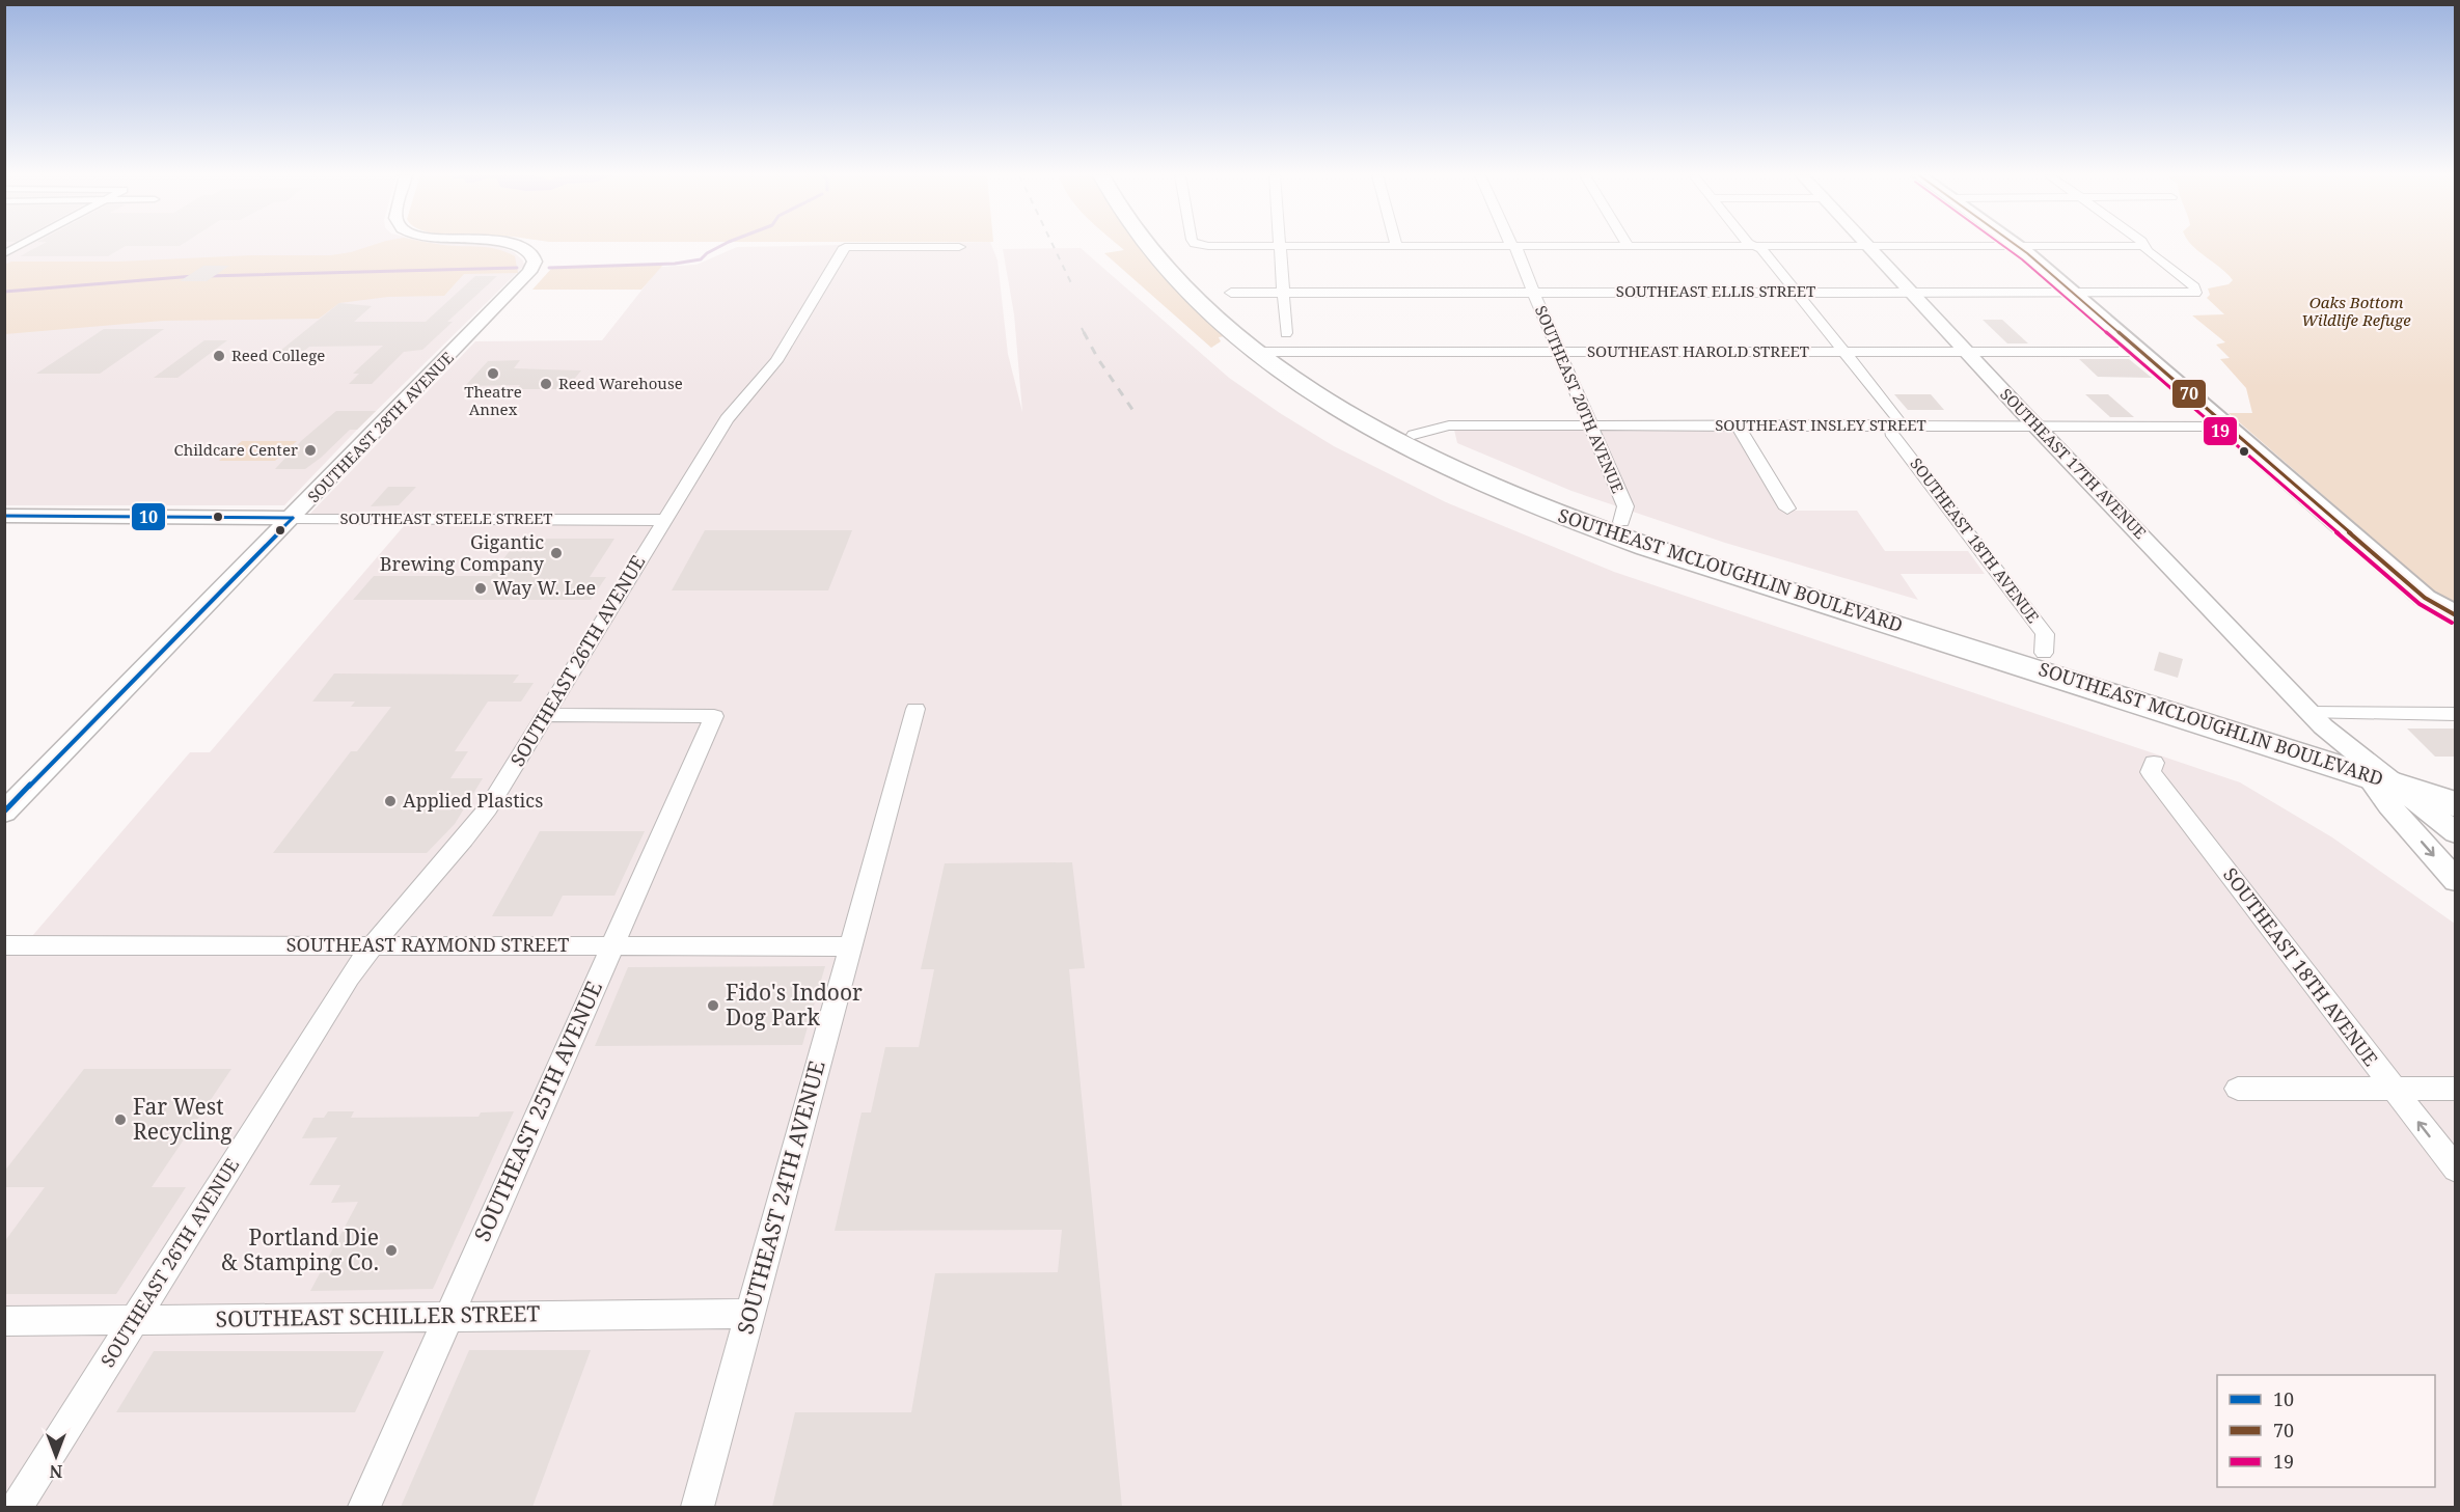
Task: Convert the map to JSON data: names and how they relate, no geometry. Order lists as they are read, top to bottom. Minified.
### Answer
{"streets":{"highway":["SOUTHEAST MCLOUGHLIN BOULEVARD"],"street":["SOUTHEAST ELLIS STREET","SOUTHEAST HAROLD STREET","SOUTHEAST 20TH AVENUE","SOUTHEAST INSLEY STREET","SOUTHEAST 28TH AVENUE","SOUTHEAST 17TH AVENUE","SOUTHEAST STEELE STREET","SOUTHEAST 18TH AVENUE","SOUTHEAST 26TH AVENUE","SOUTHEAST RAYMOND STREET","SOUTHEAST 25TH AVENUE","SOUTHEAST 24TH AVENUE","SOUTHEAST SCHILLER STREET"]},"crossings":[["SOUTHEAST ELLIS STREET","SOUTHEAST 20TH AVENUE"],["SOUTHEAST ELLIS STREET","SOUTHEAST 17TH AVENUE"],["SOUTHEAST ELLIS STREET","SOUTHEAST 18TH AVENUE"],["SOUTHEAST HAROLD STREET","SOUTHEAST 20TH AVENUE"],["SOUTHEAST HAROLD STREET","SOUTHEAST 17TH AVENUE"],["SOUTHEAST HAROLD STREET","SOUTHEAST 18TH AVENUE"],["SOUTHEAST HAROLD STREET","SOUTHEAST MCLOUGHLIN BOULEVARD"],["SOUTHEAST 20TH AVENUE","SOUTHEAST INSLEY STREET"],["SOUTHEAST 20TH AVENUE","SOUTHEAST MCLOUGHLIN BOULEVARD"],["SOUTHEAST INSLEY STREET","SOUTHEAST 17TH AVENUE"],["SOUTHEAST INSLEY STREET","SOUTHEAST 18TH AVENUE"],["SOUTHEAST INSLEY STREET","SOUTHEAST MCLOUGHLIN BOULEVARD"],["SOUTHEAST 28TH AVENUE","SOUTHEAST STEELE STREET"],["SOUTHEAST 17TH AVENUE","SOUTHEAST MCLOUGHLIN BOULEVARD"],["SOUTHEAST STEELE STREET","SOUTHEAST 26TH AVENUE"],["SOUTHEAST 18TH AVENUE","SOUTHEAST MCLOUGHLIN BOULEVARD"],["SOUTHEAST 26TH AVENUE","SOUTHEAST RAYMOND STREET"],["SOUTHEAST 26TH AVENUE","SOUTHEAST 25TH AVENUE"],["SOUTHEAST 26TH AVENUE","SOUTHEAST SCHILLER STREET"],["SOUTHEAST RAYMOND STREET","SOUTHEAST 25TH AVENUE"],["SOUTHEAST RAYMOND STREET","SOUTHEAST 24TH AVENUE"],["SOUTHEAST 25TH AVENUE","SOUTHEAST SCHILLER STREET"],["SOUTHEAST 24TH AVENUE","SOUTHEAST SCHILLER STREET"]],"parks":["Oaks Bottom Wildlife Refuge"],"places":["Reed College","Theatre Annex","Reed Warehouse","Childcare Center","Gigantic Brewing Company","Way W. Lee","Applied Plastics","Fido's Indoor Dog Park","Far West Recycling","Portland Die & Stamping Co."],"lines":["transit line 70","transit line 19","transit line 10"],"legend":["10","70","19"],"north":"bottom"}
